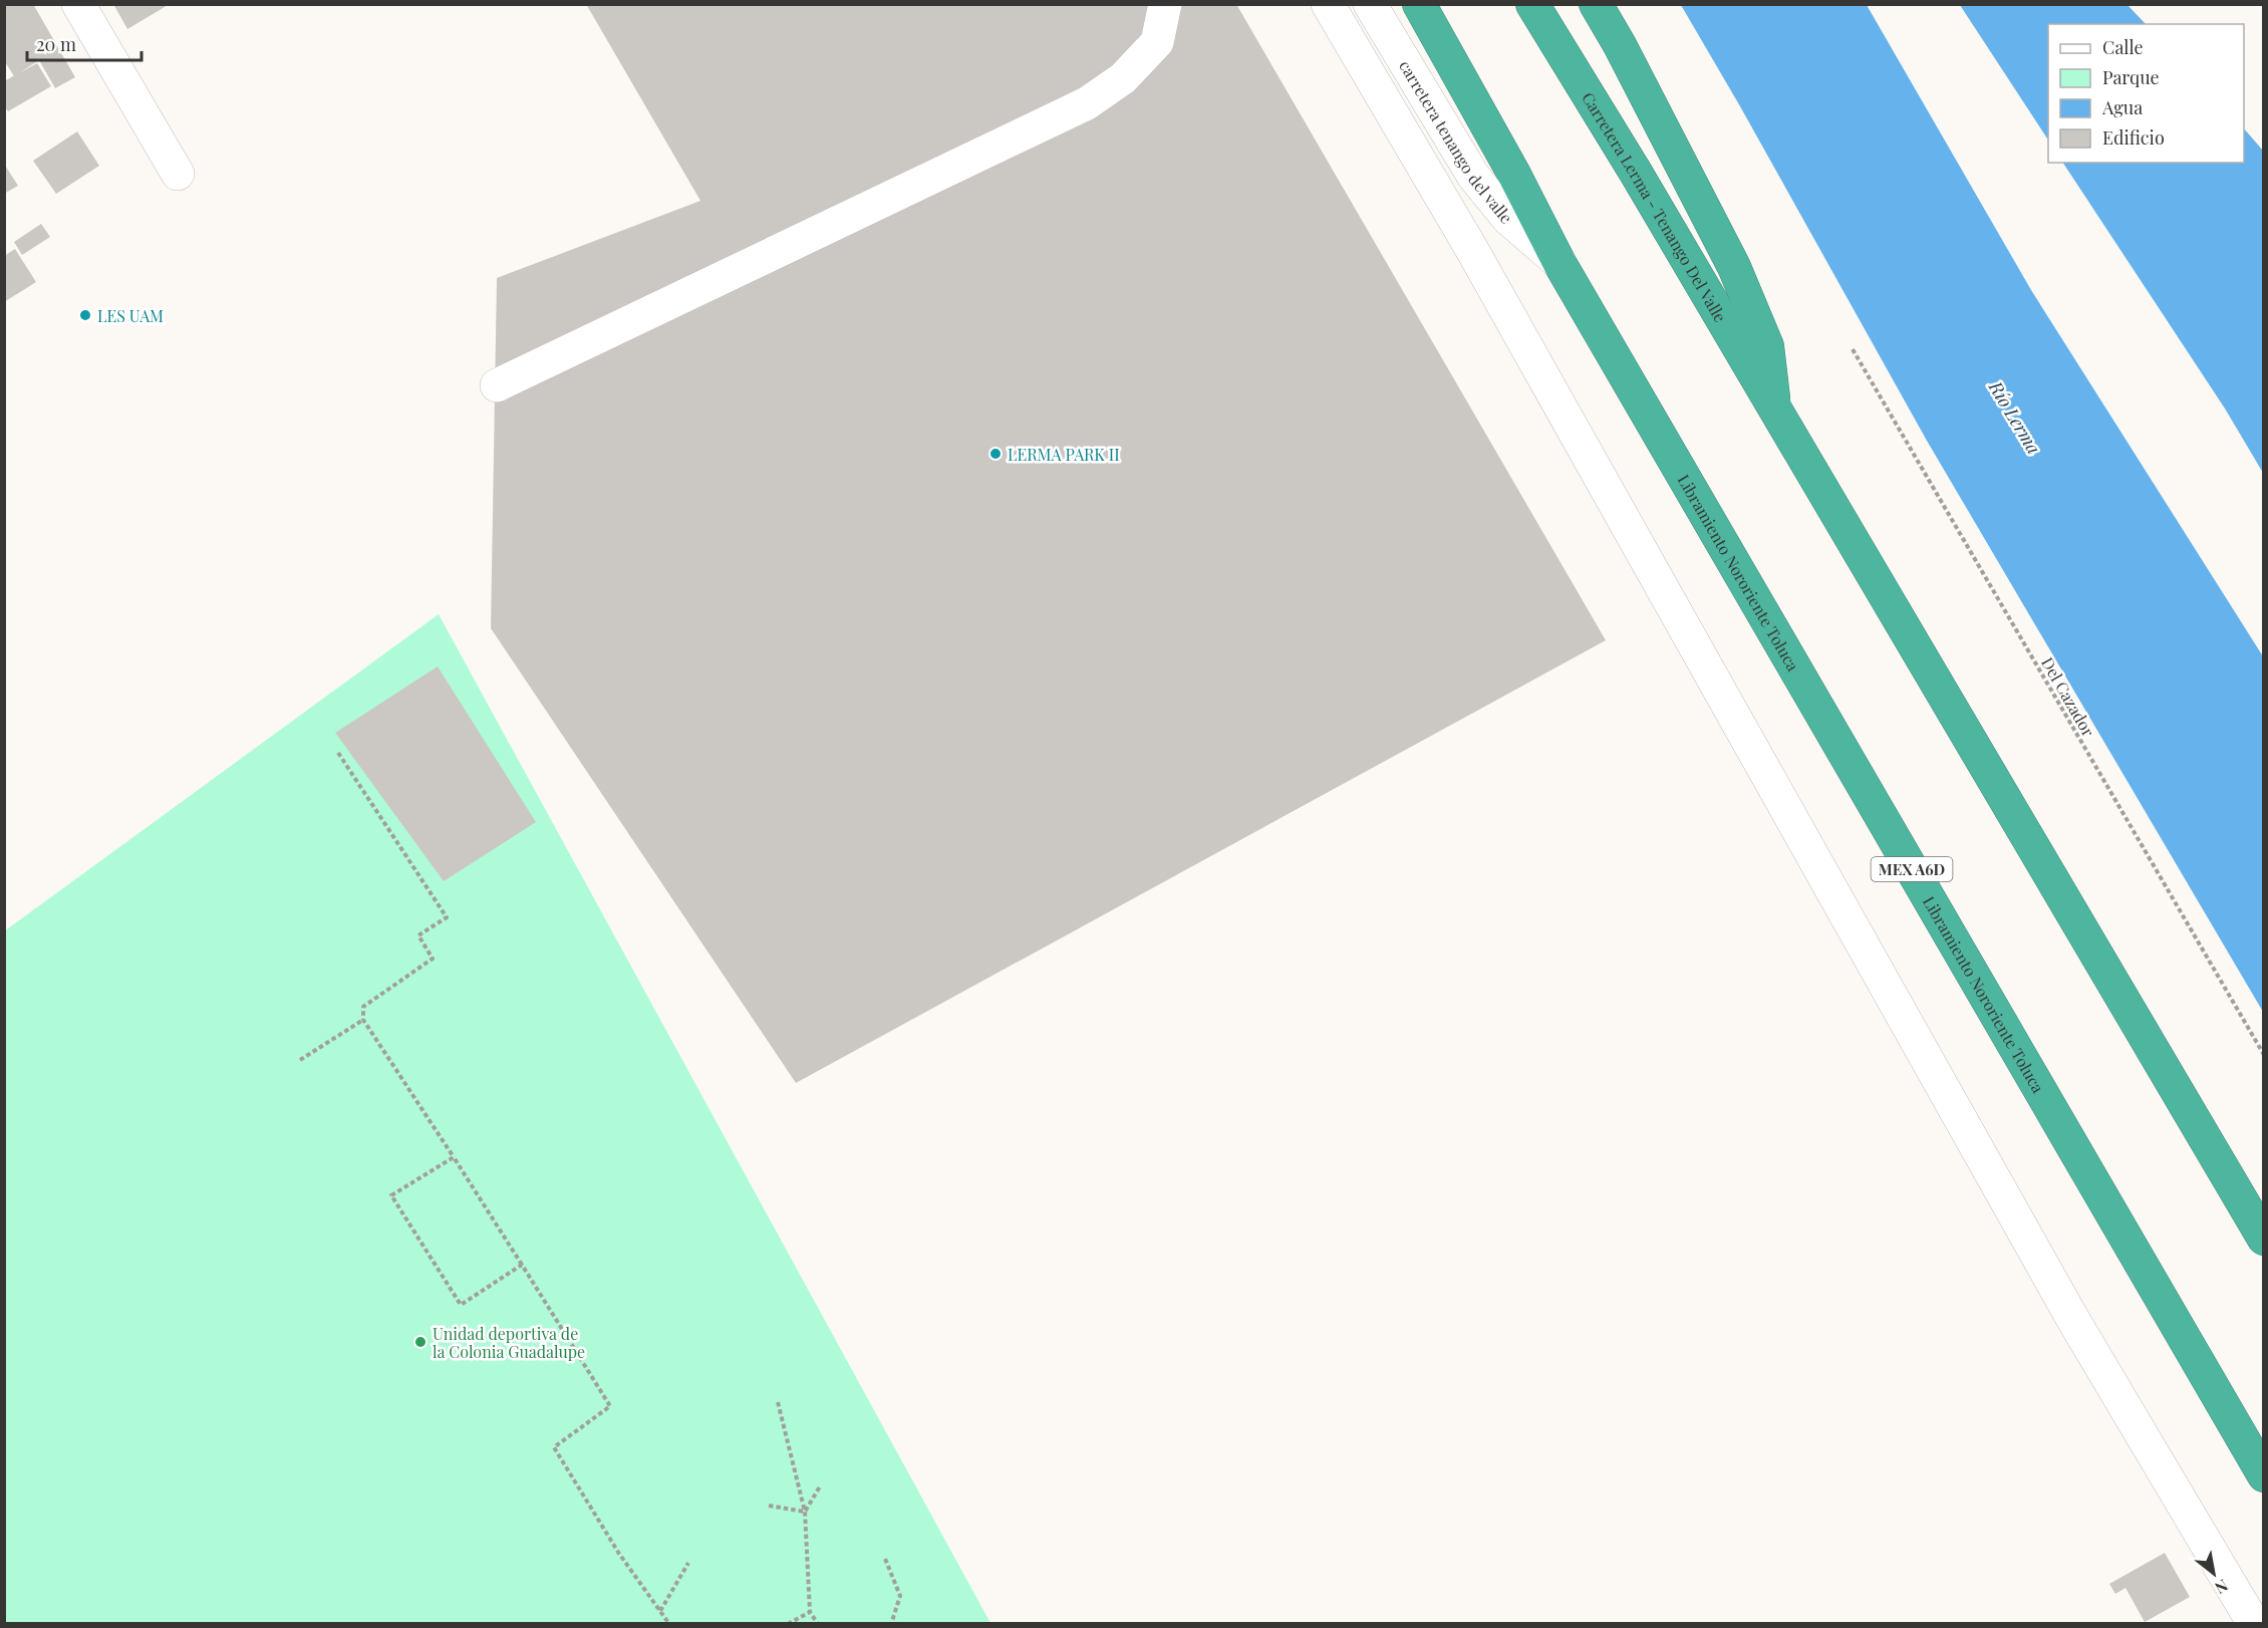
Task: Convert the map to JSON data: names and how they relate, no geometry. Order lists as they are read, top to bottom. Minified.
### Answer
{"streets":{"highway":["Carretera Lerma - Tenango Del Valle","Libramiento Nororiente Toluca","MEX A6D"],"street":["carretera tenango del valle"],"path":["Del Cazador"]},"crossings":[["carretera tenango del valle","Libramiento Nororiente Toluca"]],"water":["Río Lerma"],"places":["LES UAM","LERMA PARK II","Unidad deportiva de la Colonia Guadalupe"],"legend":["Calle","Parque","Agua","Edificio"],"scale_bar":"20 m","north":"bottom right"}
